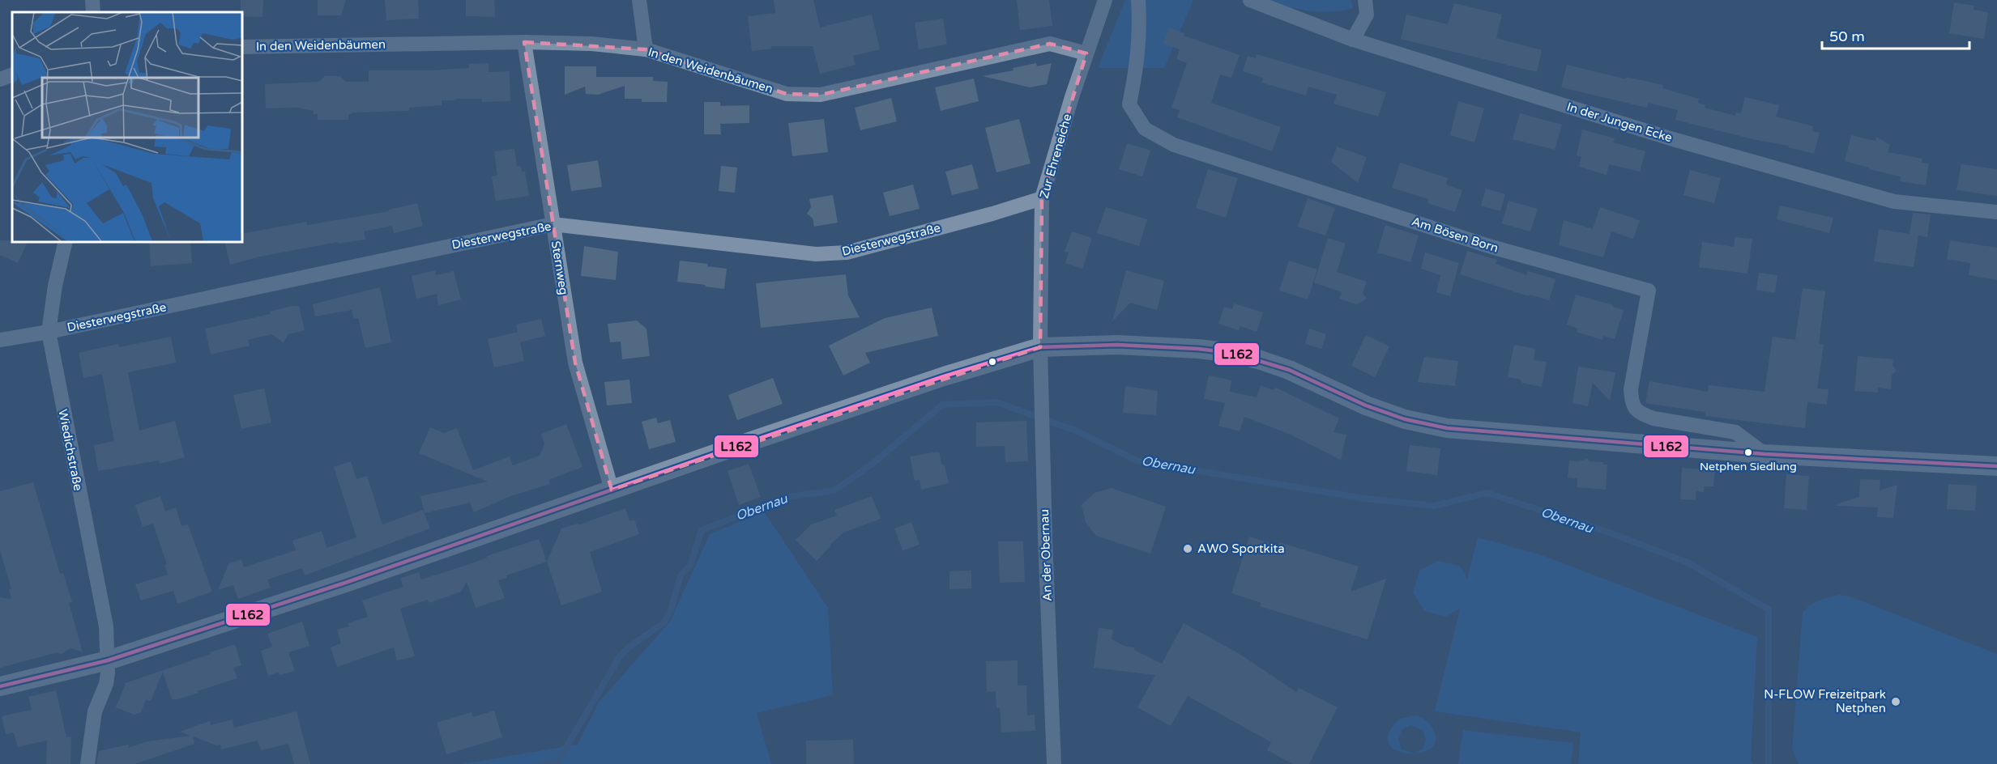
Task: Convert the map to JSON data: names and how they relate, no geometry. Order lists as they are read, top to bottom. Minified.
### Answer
{"streets":{"street":["In den Weidenbäumen","In der Jungen Ecke","Zur Ehreneiche","Am Bösen Born","Diesterwegstraße","Sternweg","Wiedichstraße","An der Obernau"]},"crossings":[["In den Weidenbäumen","Zur Ehreneiche"],["In den Weidenbäumen","Sternweg"],["Zur Ehreneiche","Diesterwegstraße"],["Zur Ehreneiche","An der Obernau"],["Diesterwegstraße","Sternweg"],["Diesterwegstraße","Wiedichstraße"]],"water":["Obernau"],"places":["Netphen Siedlung","AWO Sportkita","N-FLOW Freizeitpark Netphen"],"lines":["transit line L162"],"scale_bar":"50 m"}
